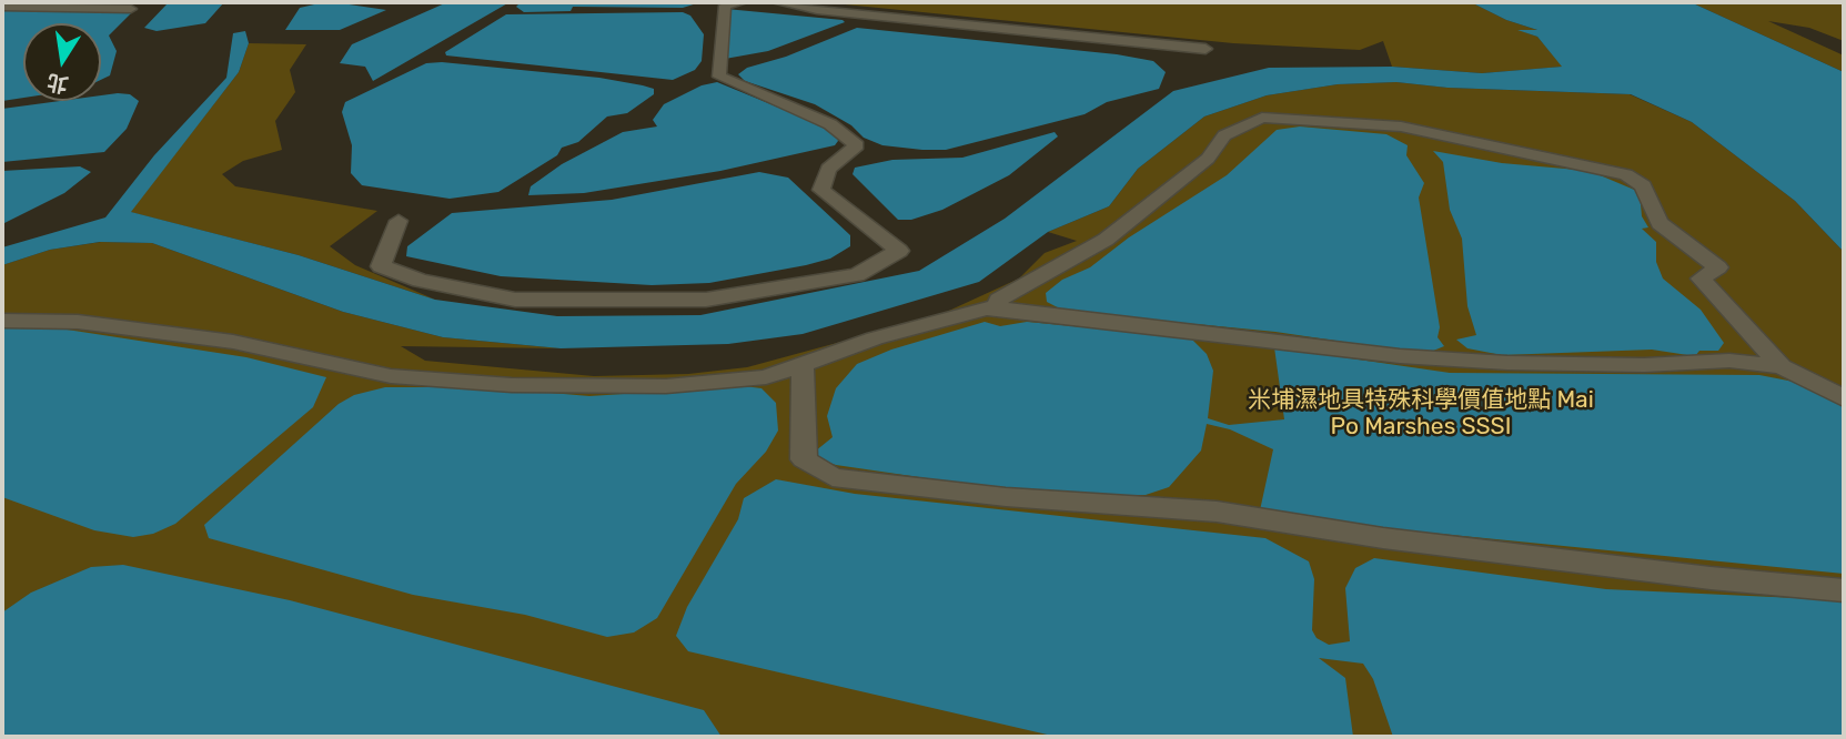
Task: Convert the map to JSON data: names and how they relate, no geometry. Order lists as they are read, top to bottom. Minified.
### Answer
{"parks":["米埔濕地具特殊科學價值地點 Mai Po Marshes SSSI"],"north":"bottom"}
